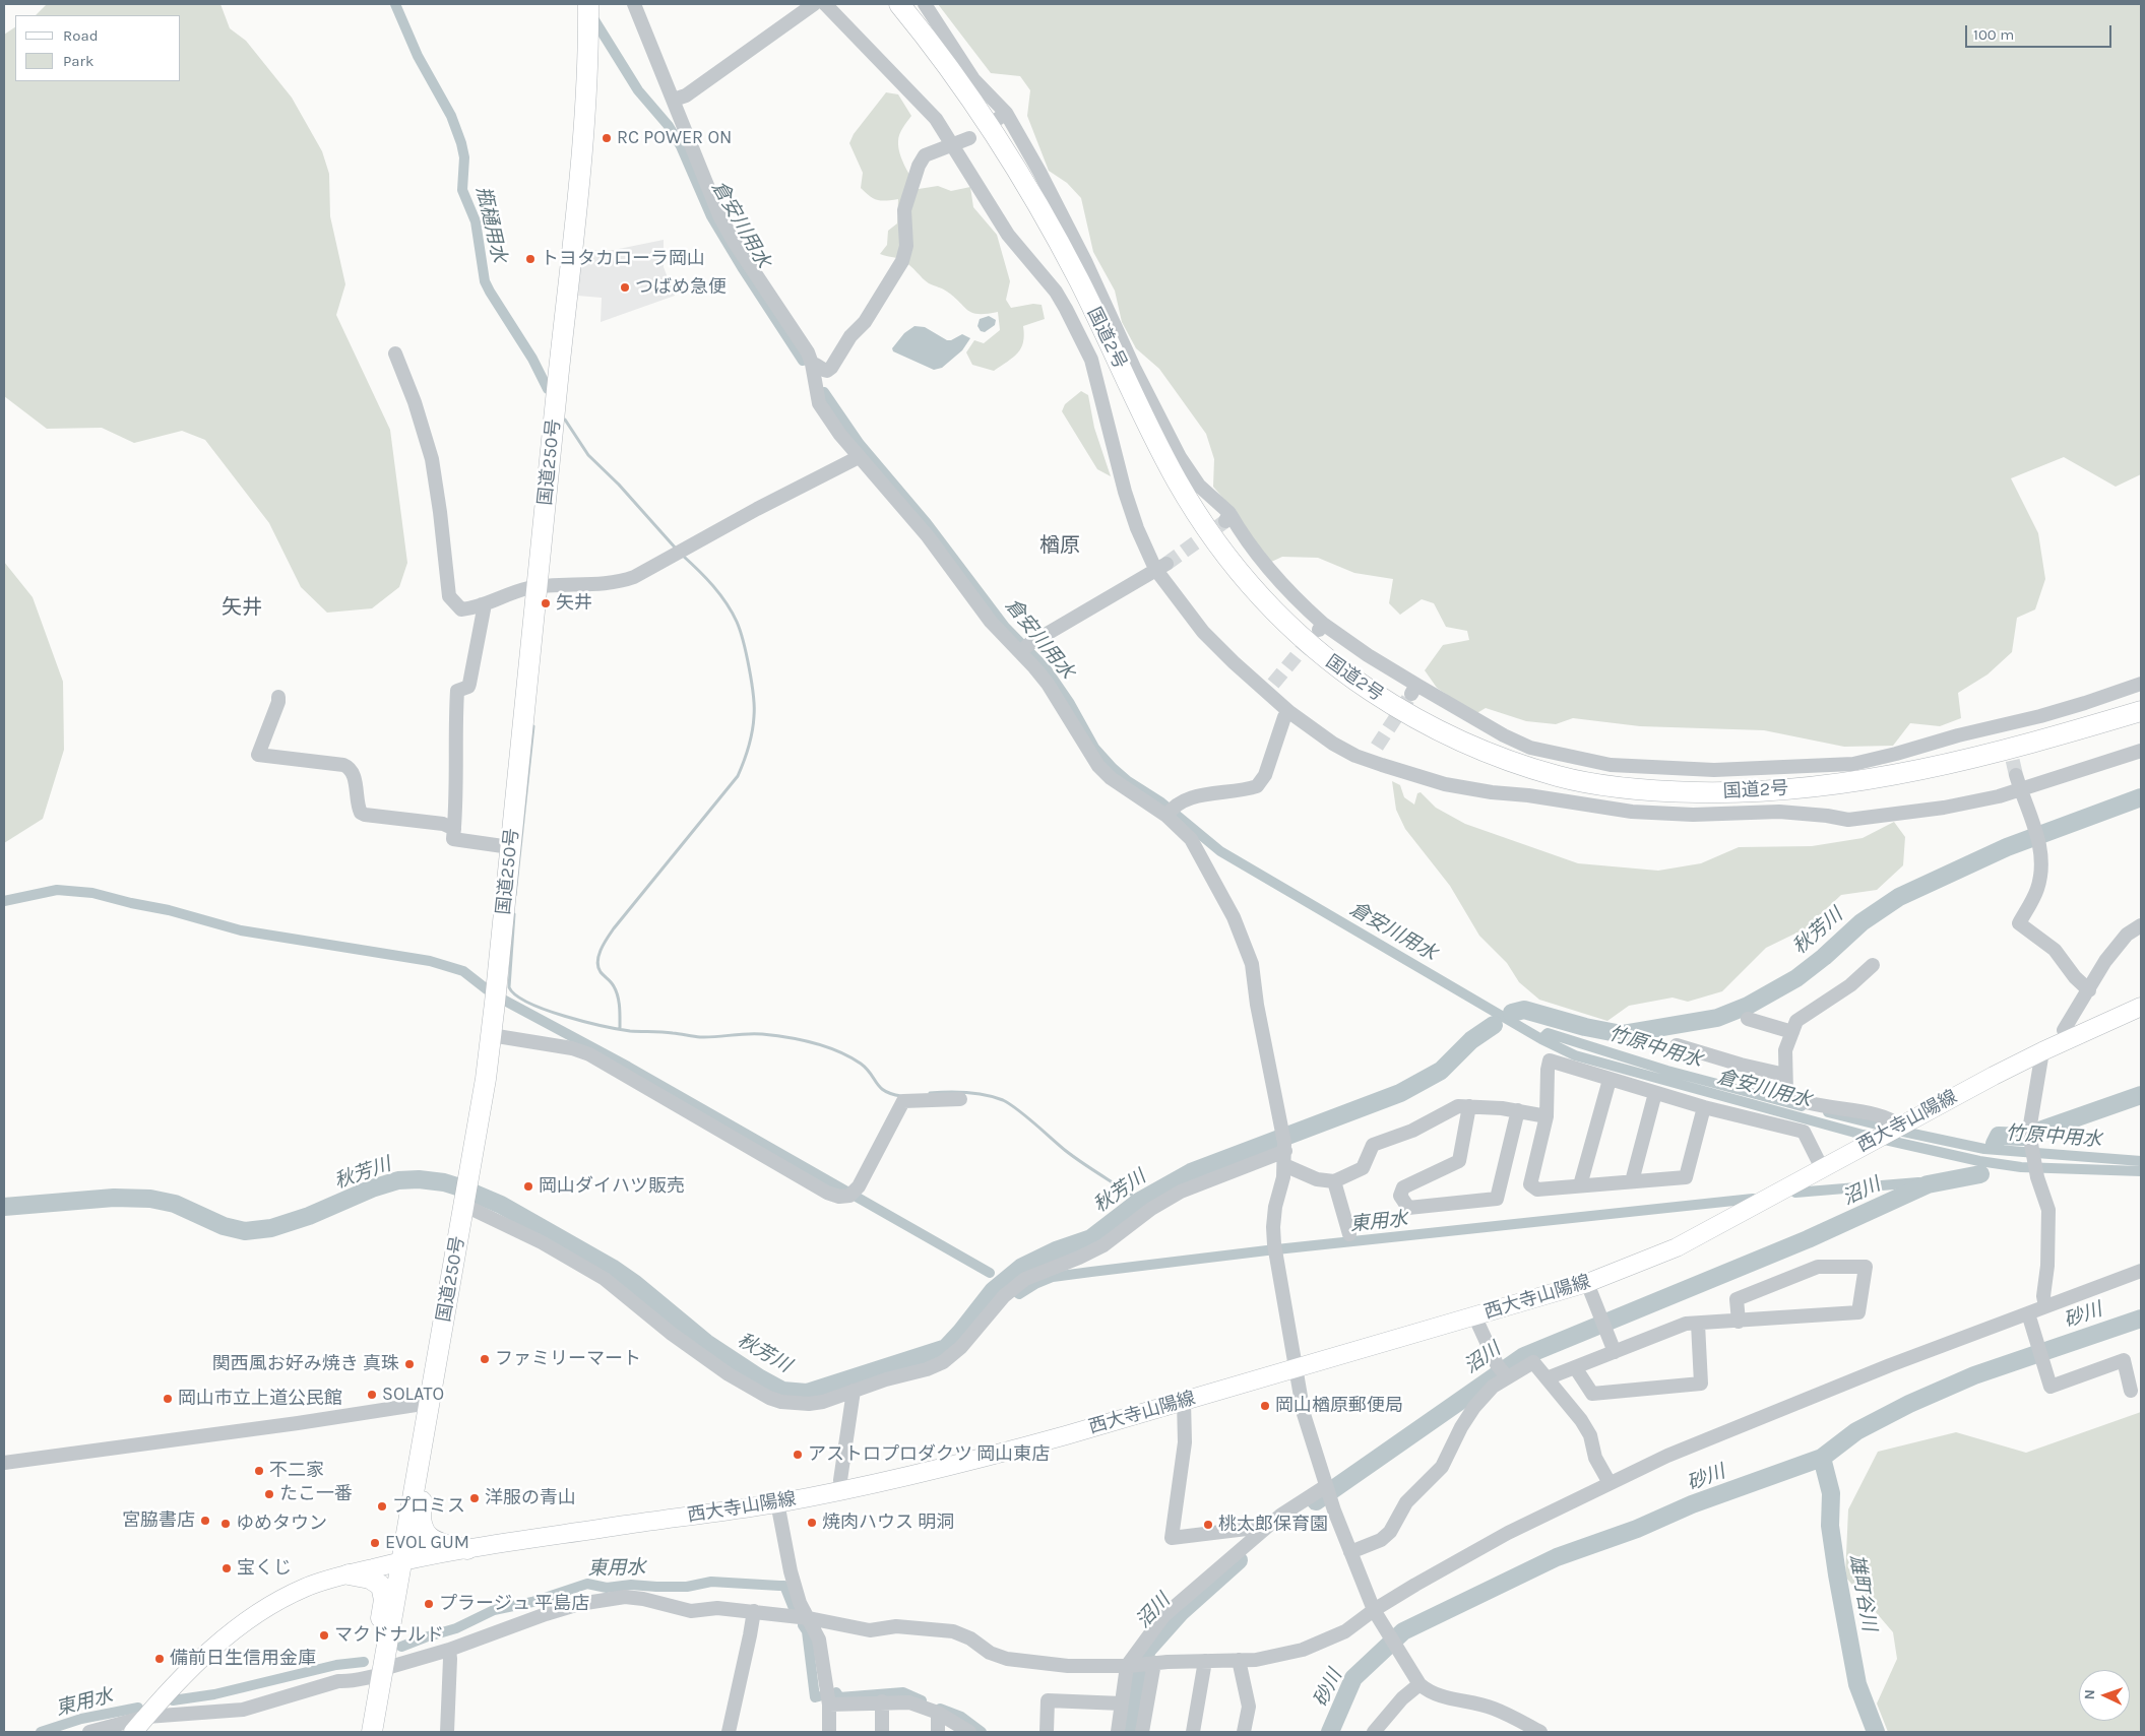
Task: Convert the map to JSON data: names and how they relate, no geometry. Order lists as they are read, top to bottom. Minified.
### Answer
{"streets":{"highway":["国道2号","国道250号"],"main road":["西大寺山陽線"]},"crossings":[["国道250号","西大寺山陽線"]],"districts":["楢原","矢井"],"water":["瓶樋用水","倉安川用水","秋芳川","竹原中用水","沼川","東用水","砂川","雄町谷川"],"places":["RC POWER ON","トヨタカローラ岡山","つばめ急便","矢井","岡山ダイハツ販売","ファミリーマート","関西風お好み焼き 真珠","SOLATO","岡山市立上道公民館","岡山楢原郵便局","アストロプロダクツ 岡山東店","不二家","たこ一番","洋服の青山","プロミス","宮脇書店","焼肉ハウス 明洞","ゆめタウン","桃太郎保育園","EVOL GUM","宝くじ","プラージュ 平島店","マクドナルド","備前日生信用金庫"],"legend":["Road","Park"],"scale_bar":"100 m","north":"left"}
